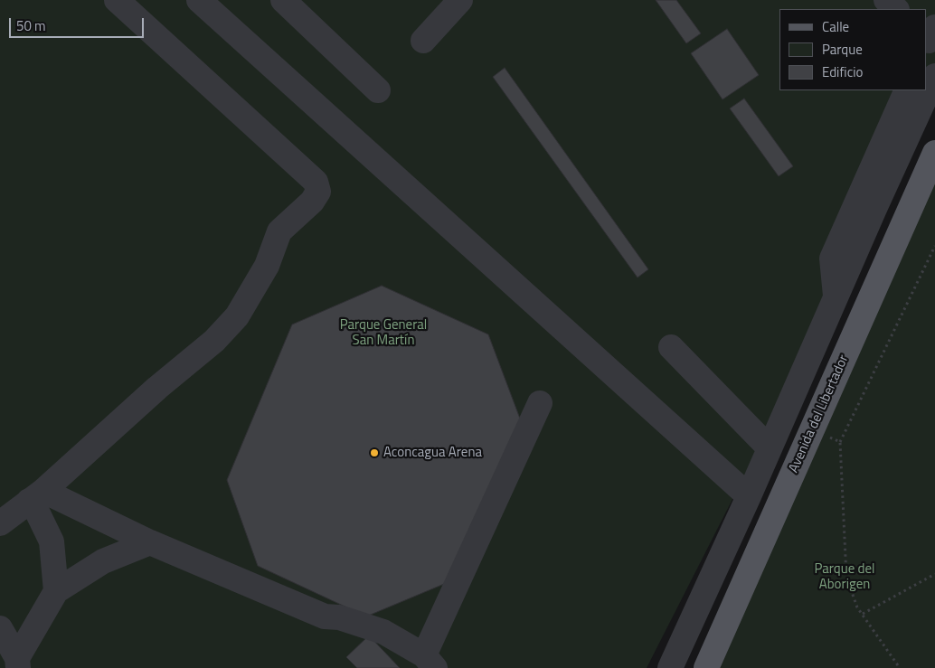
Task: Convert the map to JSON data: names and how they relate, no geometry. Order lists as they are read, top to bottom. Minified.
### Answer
{"streets":{"main road":["Avenida del Libertador"]},"parks":["Parque General San Martín","Parque del Aborigen"],"places":["Aconcagua Arena"],"legend":["Calle","Parque","Edificio"],"scale_bar":"50 m"}
